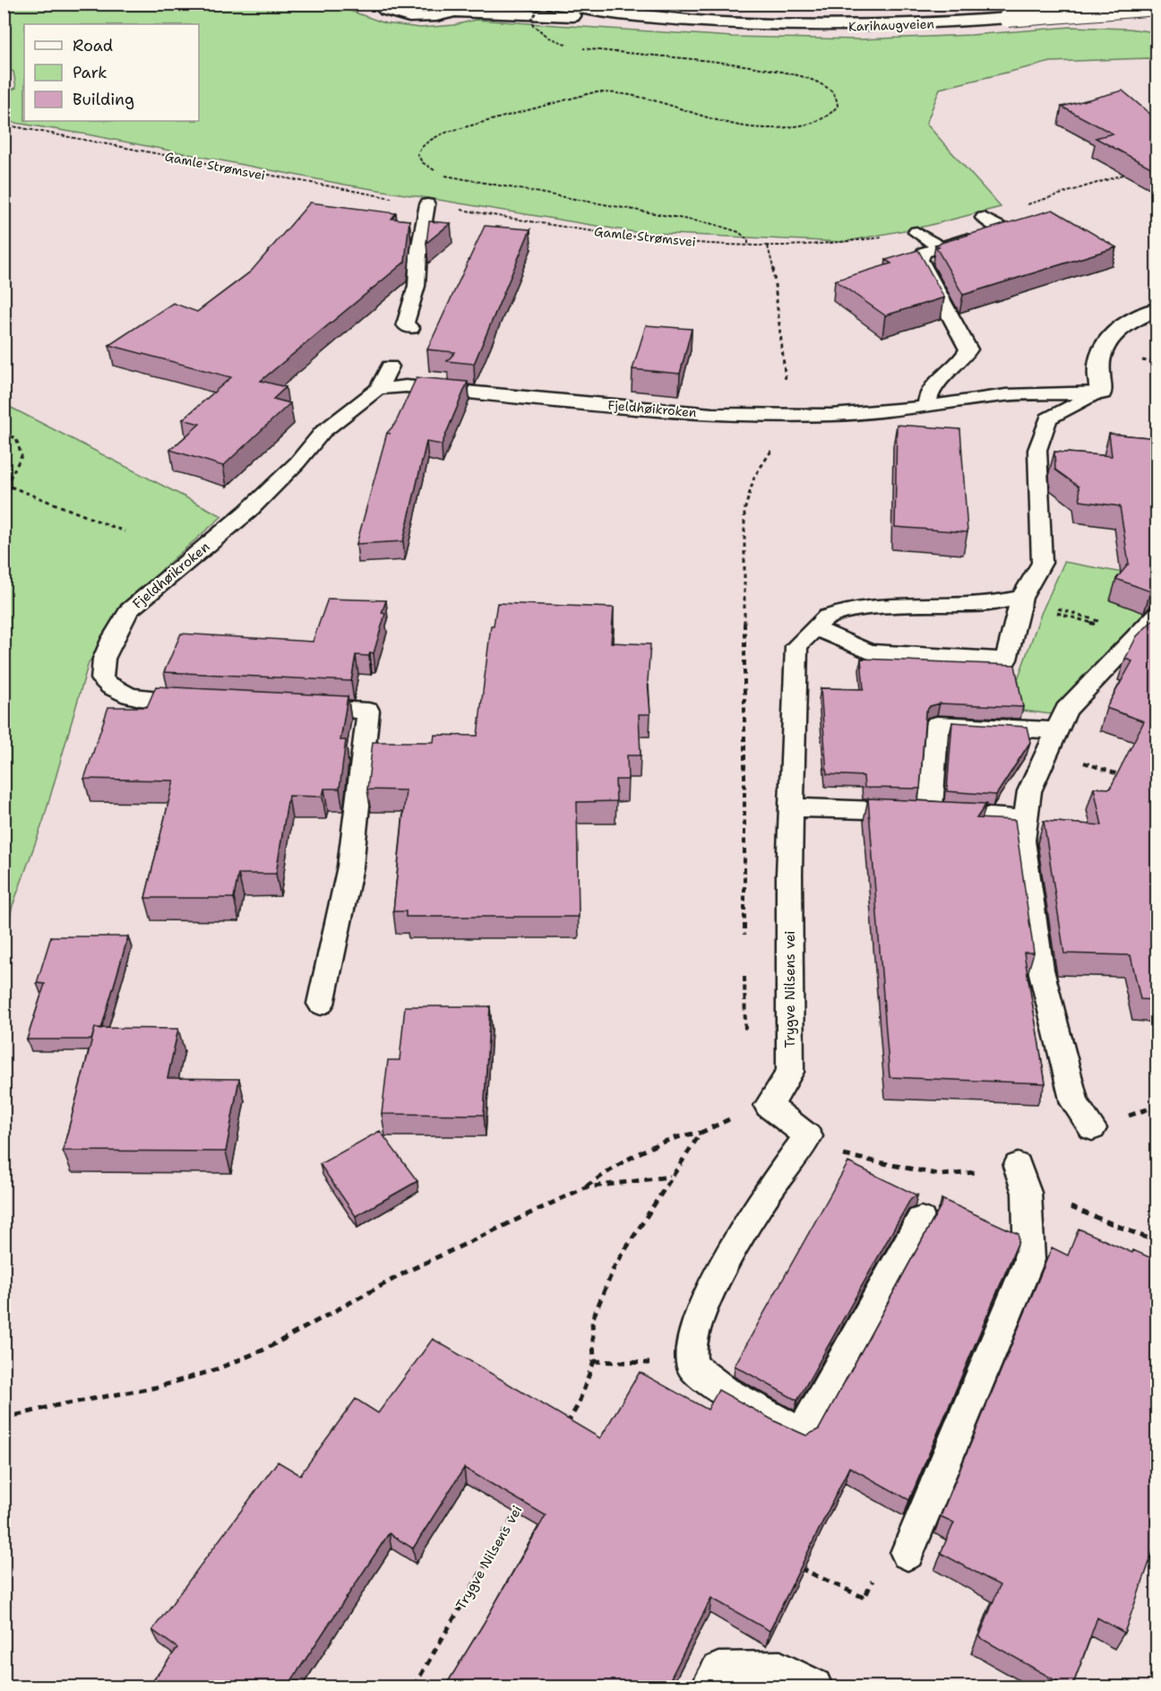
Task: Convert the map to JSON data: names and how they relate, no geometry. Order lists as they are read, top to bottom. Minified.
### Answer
{"streets":{"main road":["Karihaugveien"],"lane":["Fjeldhøikroken","Trygve Nilsens vei"],"path":["Gamle Strømsvei"]},"crossings":[["Gamle Strømsvei","Fjeldhøikroken"]],"legend":["Road","Park","Building"]}
